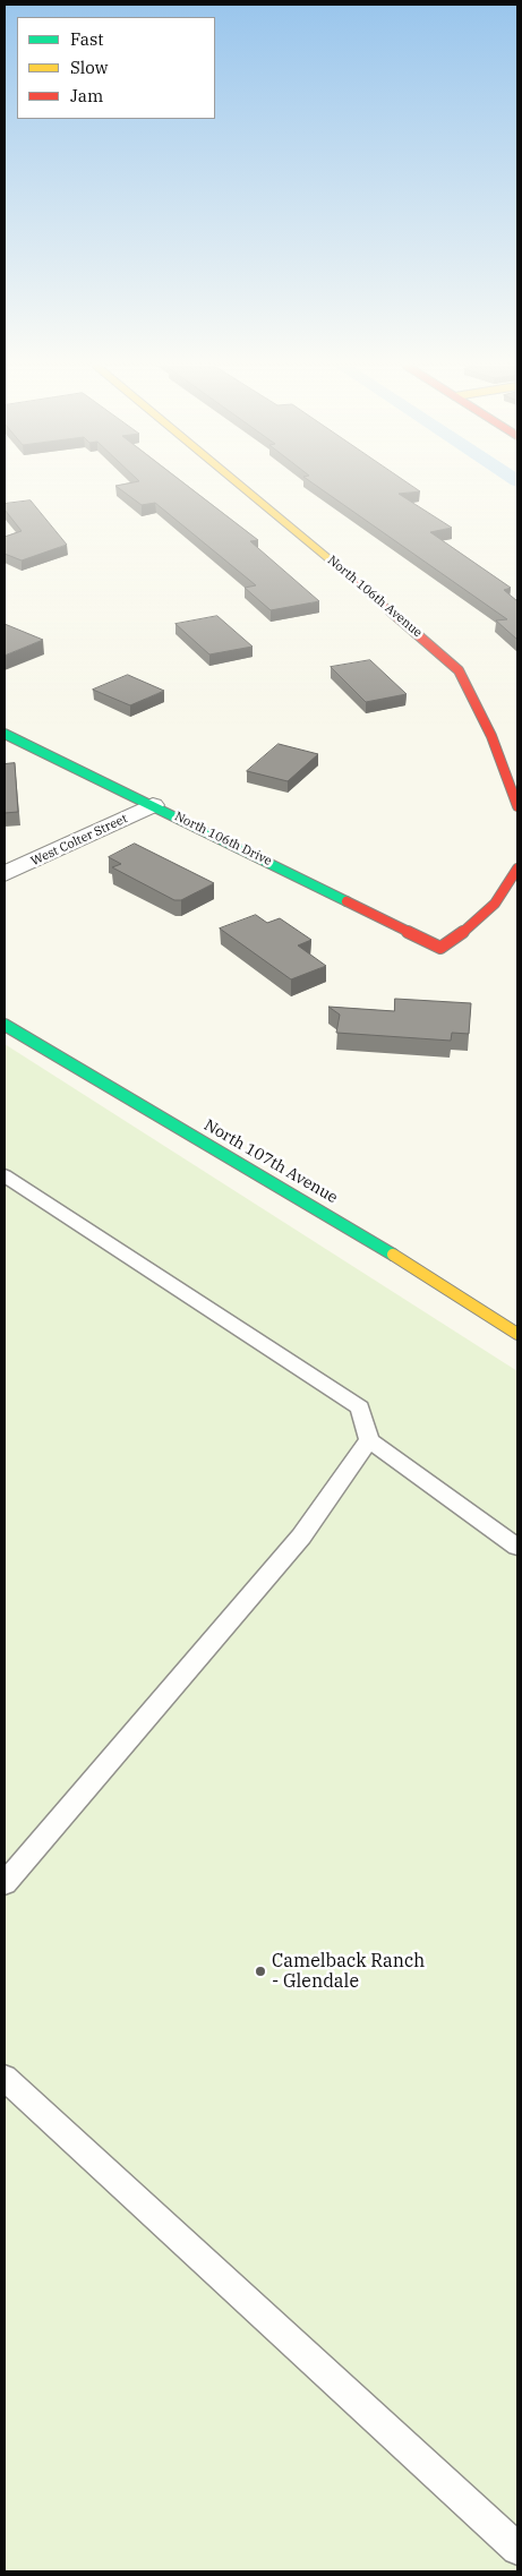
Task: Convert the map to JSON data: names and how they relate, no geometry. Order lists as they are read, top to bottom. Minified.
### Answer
{"streets":{"street":["North 106th Avenue","North 106th Drive","West Colter Street","North 107th Avenue"]},"crossings":[["North 106th Drive","West Colter Street"]],"places":["Camelback Ranch - Glendale"],"legend":["Fast","Slow","Jam"]}
